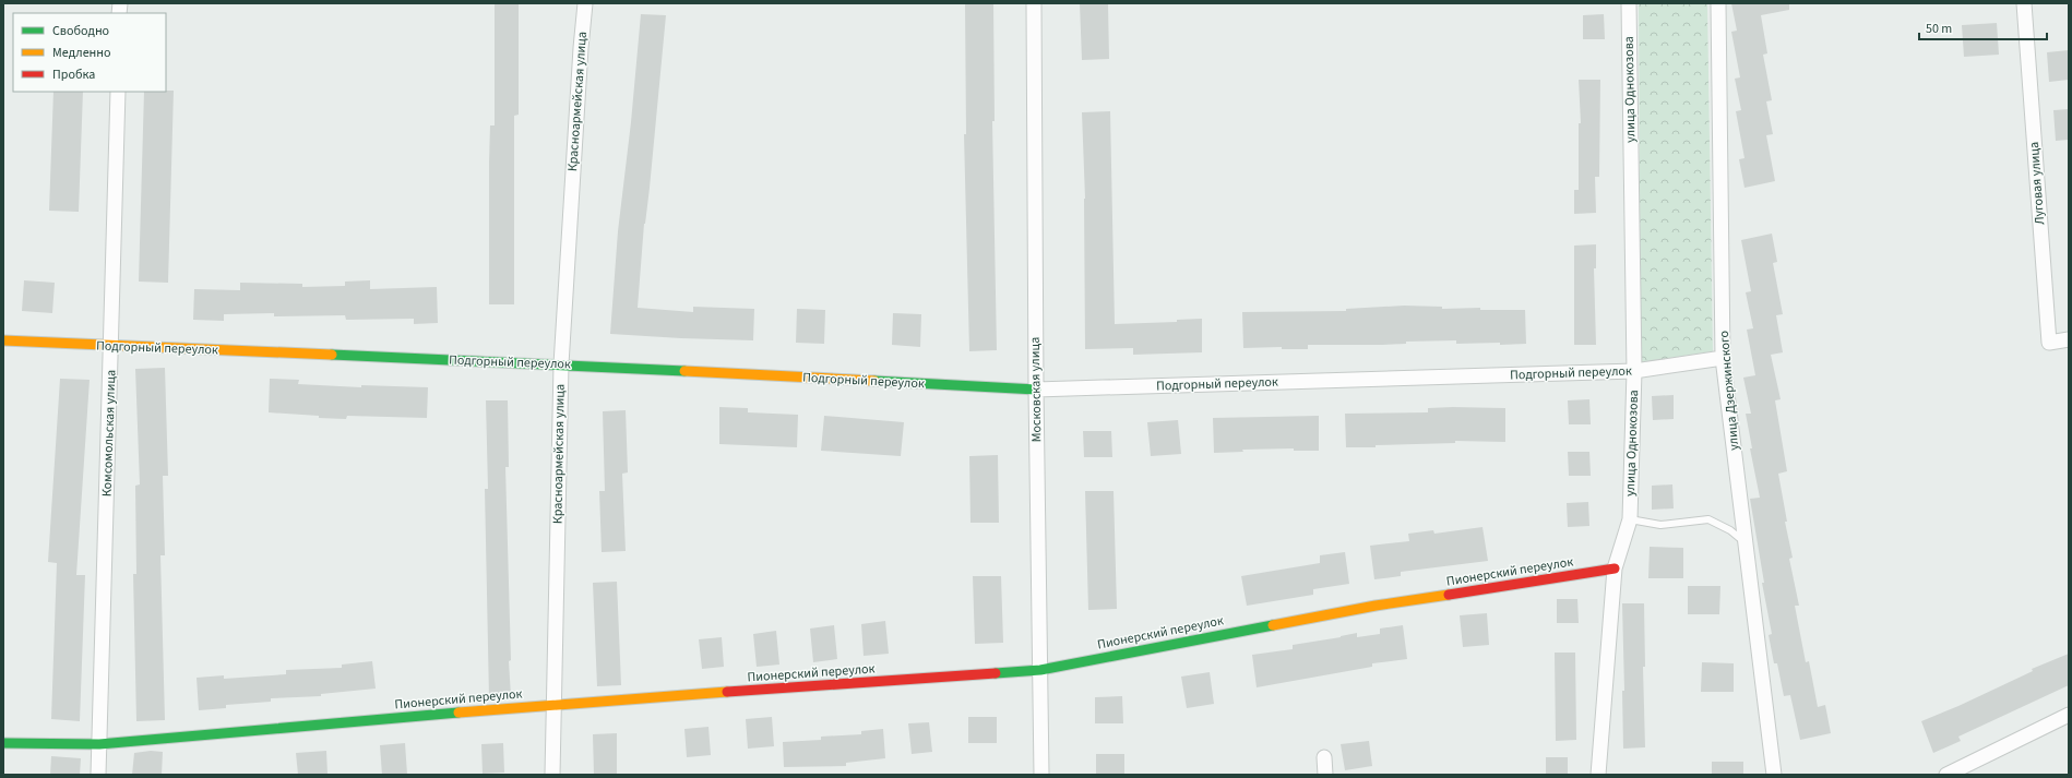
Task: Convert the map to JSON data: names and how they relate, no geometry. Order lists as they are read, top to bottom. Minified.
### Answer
{"streets":{"street":["улица Однокозова","Красноармейская улица","Луговая улица","Подгорный переулок","Московская улица","улица Дзержинского","Комсомольская улица","Пионерский переулок"]},"crossings":[["улица Однокозова","Подгорный переулок"],["улица Однокозова","Пионерский переулок"],["Красноармейская улица","Подгорный переулок"],["Красноармейская улица","Пионерский переулок"],["Подгорный переулок","Московская улица"],["Подгорный переулок","улица Дзержинского"],["Подгорный переулок","Комсомольская улица"],["Московская улица","Пионерский переулок"],["Комсомольская улица","Пионерский переулок"]],"legend":["Свободно","Медленно","Пробка"],"scale_bar":"50 m"}
